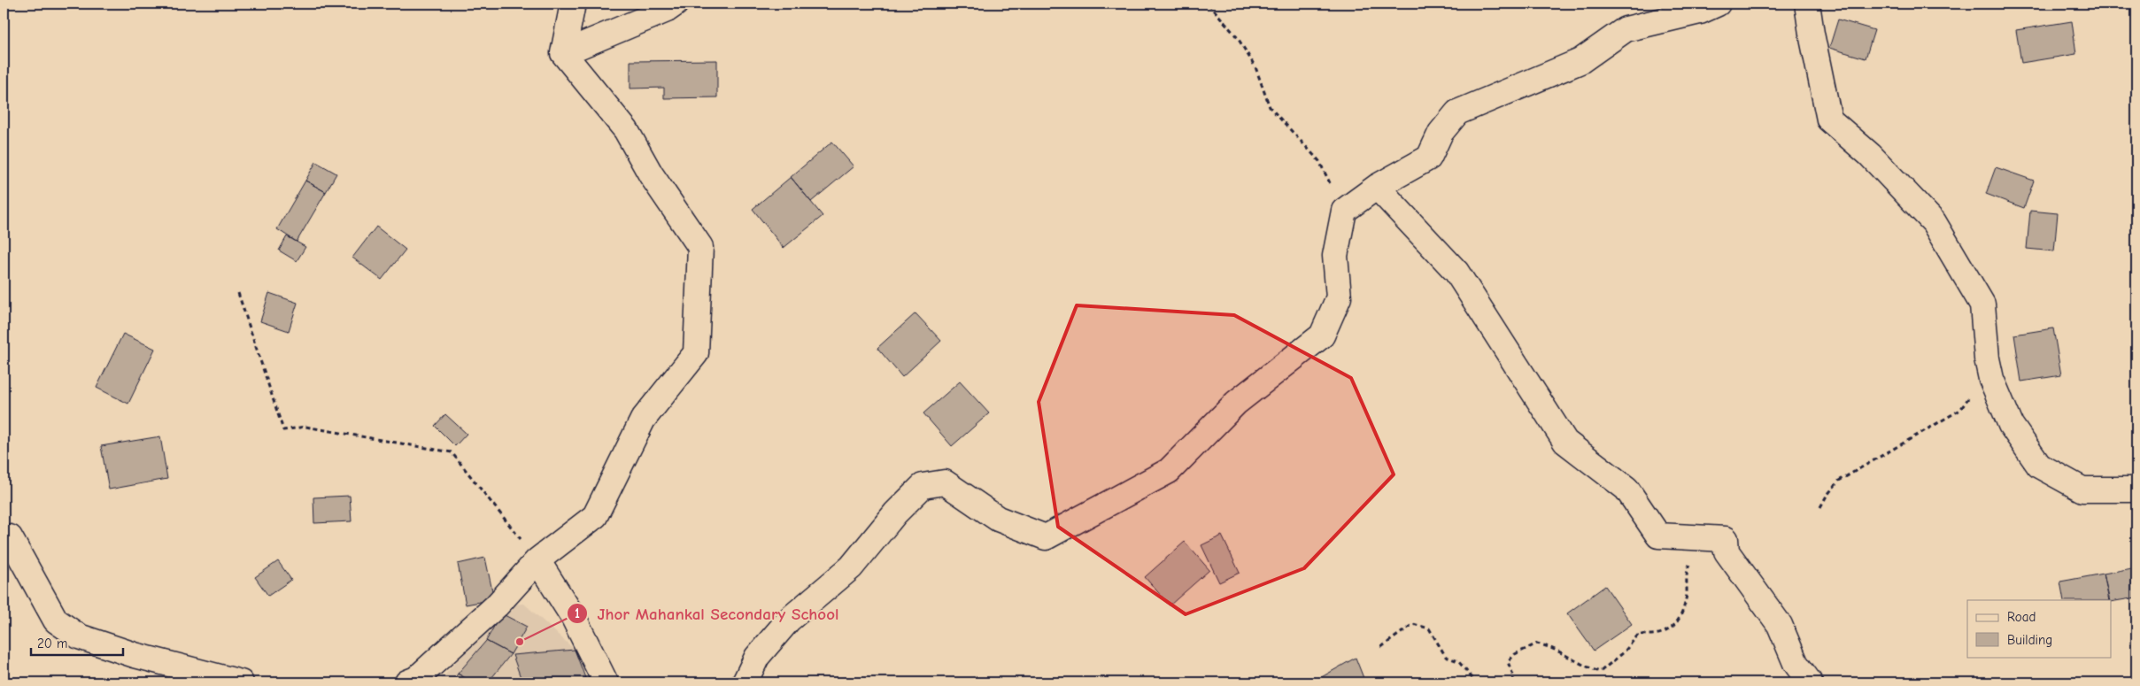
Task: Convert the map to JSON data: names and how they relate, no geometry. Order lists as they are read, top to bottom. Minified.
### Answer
{"places":["Jhor Mahankal Secondary School"],"legend":["Road","Building"],"scale_bar":"20 m"}
